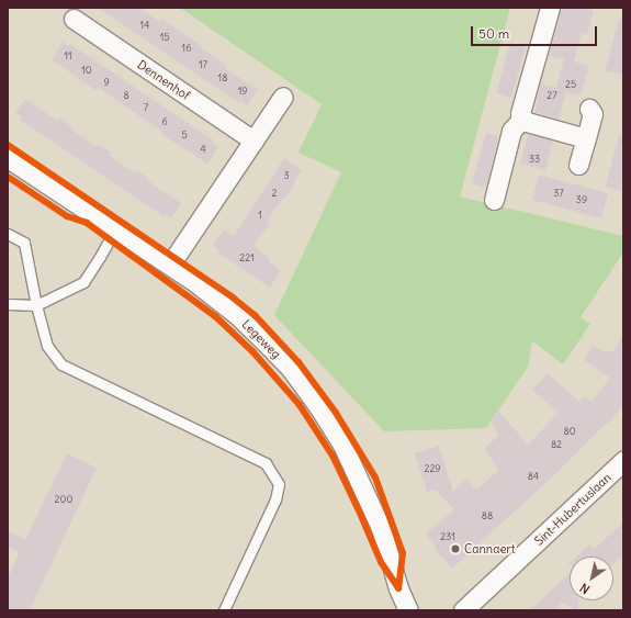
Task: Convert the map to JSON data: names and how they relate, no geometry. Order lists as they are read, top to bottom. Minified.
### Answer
{"streets":{"street":["Dennenhof","Legeweg","Sint-Hubertuslaan"]},"places":["Cannaert"],"house_numbers":["14","15","16","11","17","10","18","9","25","19","8","27","7","6","5","4","33","3","2","37","39","1","221","80","82","229","84","200","88","231"],"scale_bar":"50 m","north":"bottom left"}
